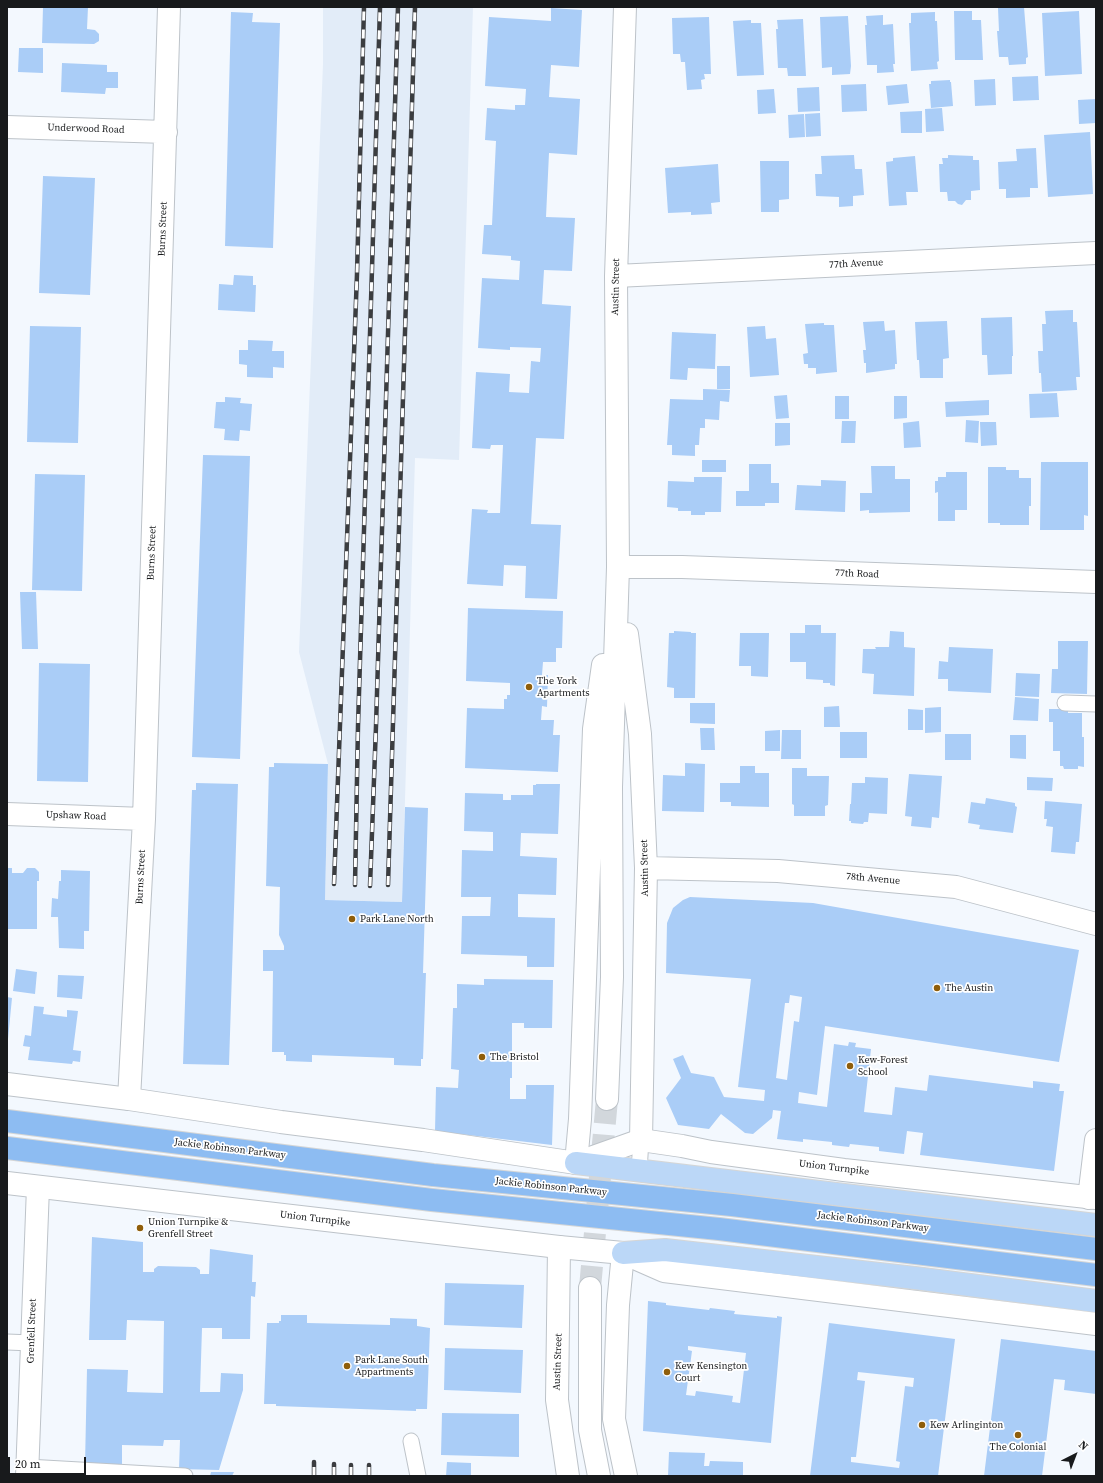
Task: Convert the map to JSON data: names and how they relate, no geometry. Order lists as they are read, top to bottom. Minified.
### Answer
{"streets":{"highway":["Jackie Robinson Parkway"],"main road":["Union Turnpike"],"street":["Underwood Road","Burns Street","77th Avenue","Austin Street","77th Road","Upshaw Road","78th Avenue","Grenfell Street"]},"crossings":[["Underwood Road","Burns Street"],["Burns Street","Upshaw Road"],["Burns Street","Union Turnpike"],["77th Avenue","Austin Street"],["Austin Street","77th Road"],["Austin Street","78th Avenue"],["Austin Street","Union Turnpike"],["Union Turnpike","Grenfell Street"]],"places":["The York Apartments","Park Lane North","The Austin","The Bristol","Kew-Forest School","Union Turnpike & Grenfell Street","Park Lane South Appartments","Kew Kensington Court","Kew Arlinginton","The Colonial"],"scale_bar":"20 m","north":"top right"}
